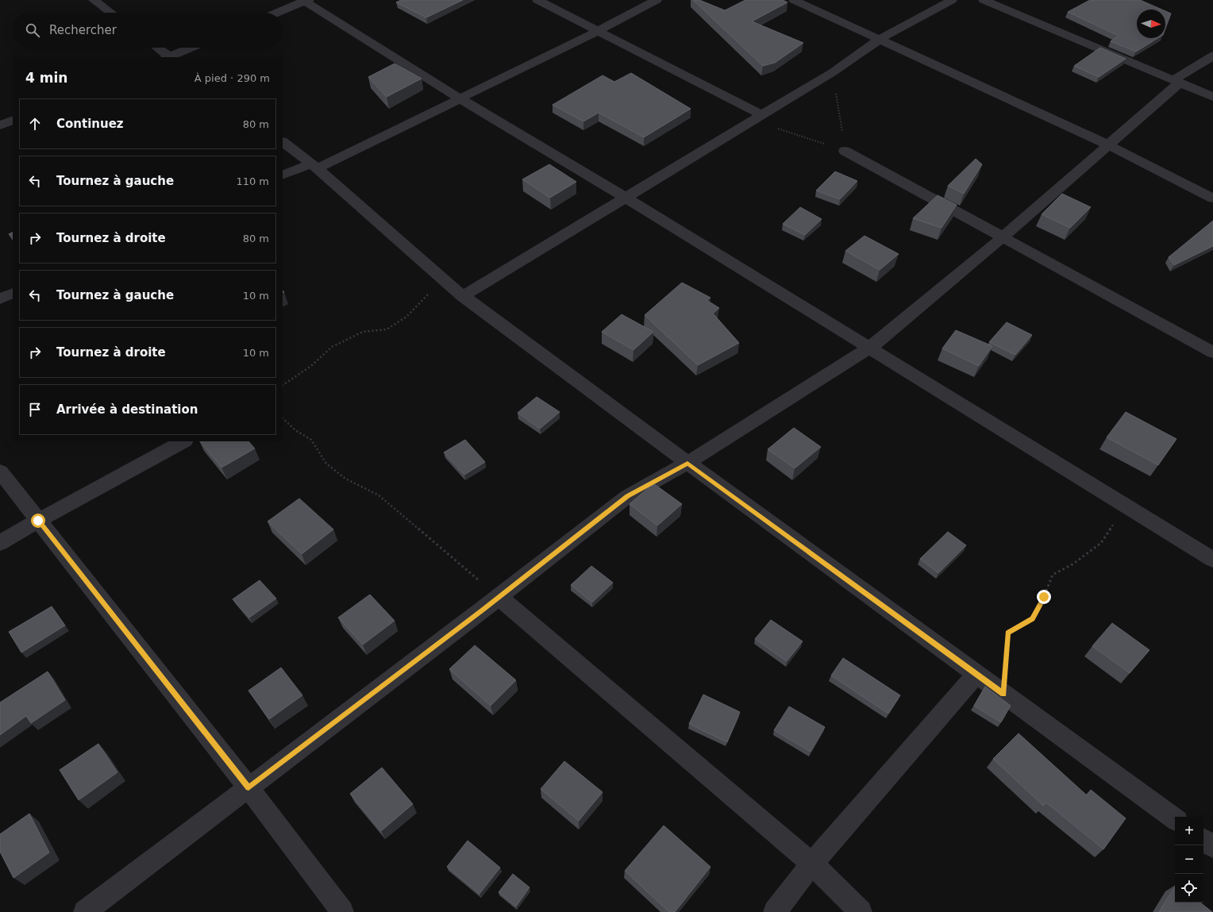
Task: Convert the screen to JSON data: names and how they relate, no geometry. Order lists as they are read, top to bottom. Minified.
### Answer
{"north":"right","page":{"search":"Rechercher","heading":["4 min","À pied · 290 m"],"list":[["Continuez","80 m"],["Tournez à gauche","110 m"],["Tournez à droite","80 m"],["Tournez à gauche","10 m"],["Tournez à droite","10 m"],"Arrivée à destination"],"map_buttons":["+","−"]}}
